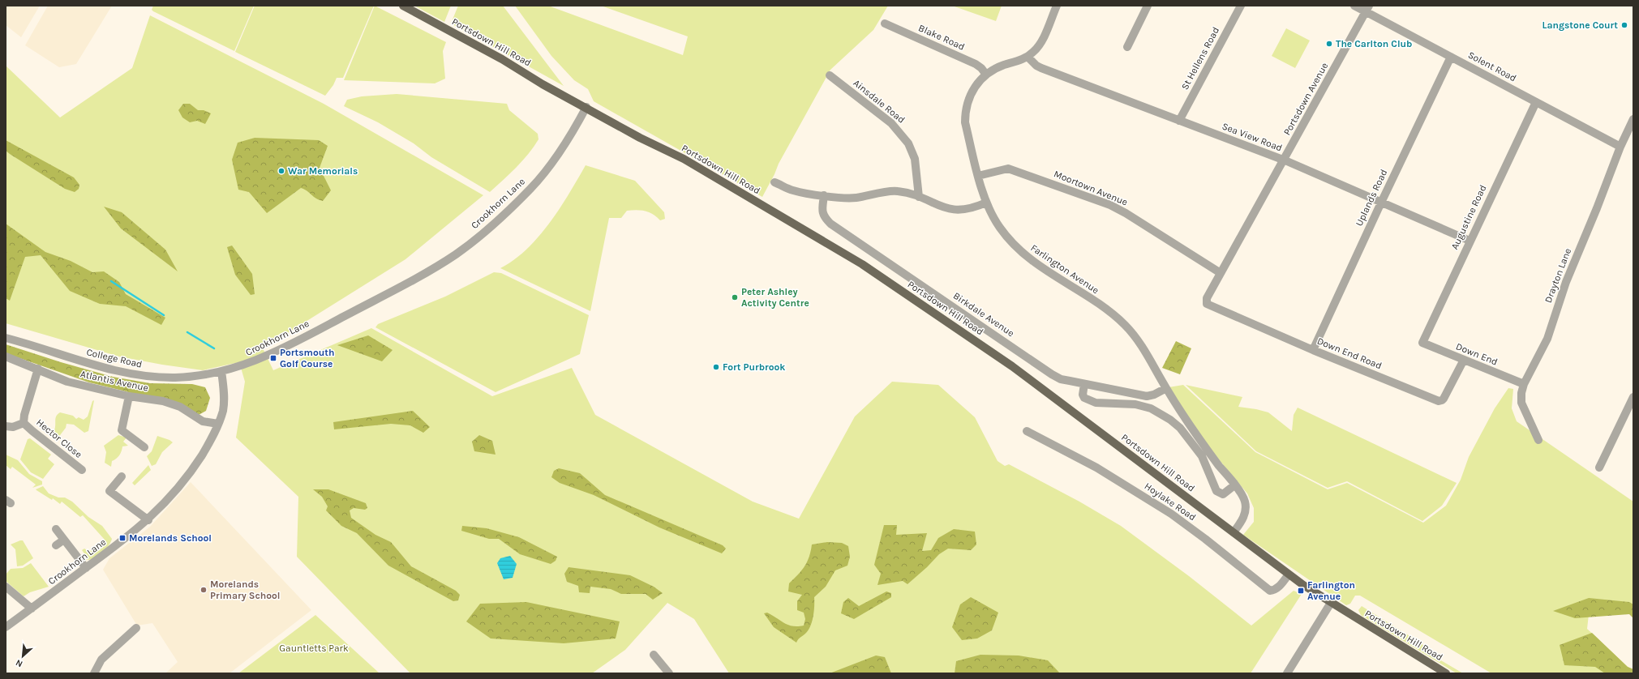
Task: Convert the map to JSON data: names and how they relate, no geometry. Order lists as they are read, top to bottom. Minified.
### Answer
{"streets":{"main road":["Portsdown Hill Road"],"street":["Blake Road","St Hellens Road","Solent Road","Portsdown Avenue","Ainsdale Road","Sea View Road","Moortown Avenue","Uplands Road","Crookhorn Lane","Augustine Road","Farlington Avenue","Drayton Lane","Birkdale Avenue","Down End Road","Down End","College Road","Atlantis Avenue","Hector Close","Hoylake Road"]},"crossings":[["Blake Road","Farlington Avenue"],["Portsdown Hill Road","Crookhorn Lane"],["Portsdown Hill Road","Farlington Avenue"],["Portsdown Hill Road","Hoylake Road"],["St Hellens Road","Sea View Road"],["Solent Road","Portsdown Avenue"],["Solent Road","Uplands Road"],["Solent Road","Augustine Road"],["Solent Road","Drayton Lane"],["Portsdown Avenue","Sea View Road"],["Portsdown Avenue","Moortown Avenue"],["Portsdown Avenue","Down End Road"],["Sea View Road","Uplands Road"],["Sea View Road","Augustine Road"],["Sea View Road","Farlington Avenue"],["Moortown Avenue","Farlington Avenue"],["Uplands Road","Down End Road"],["Crookhorn Lane","College Road"],["Crookhorn Lane","Atlantis Avenue"],["Augustine Road","Down End"],["Farlington Avenue","Birkdale Avenue"],["Drayton Lane","Down End"],["Down End Road","Down End"],["Atlantis Avenue","Hector Close"]],"parks":["Gauntletts Park"],"places":{"other":["Langstone Court","The Carlton Club","War Memorials","Peter Ashley Activity Centre","Fort Purbrook","Morelands Primary School"],"transit":["Portsmouth Golf Course","Morelands School","Farlington Avenue"]},"north":"bottom left"}
